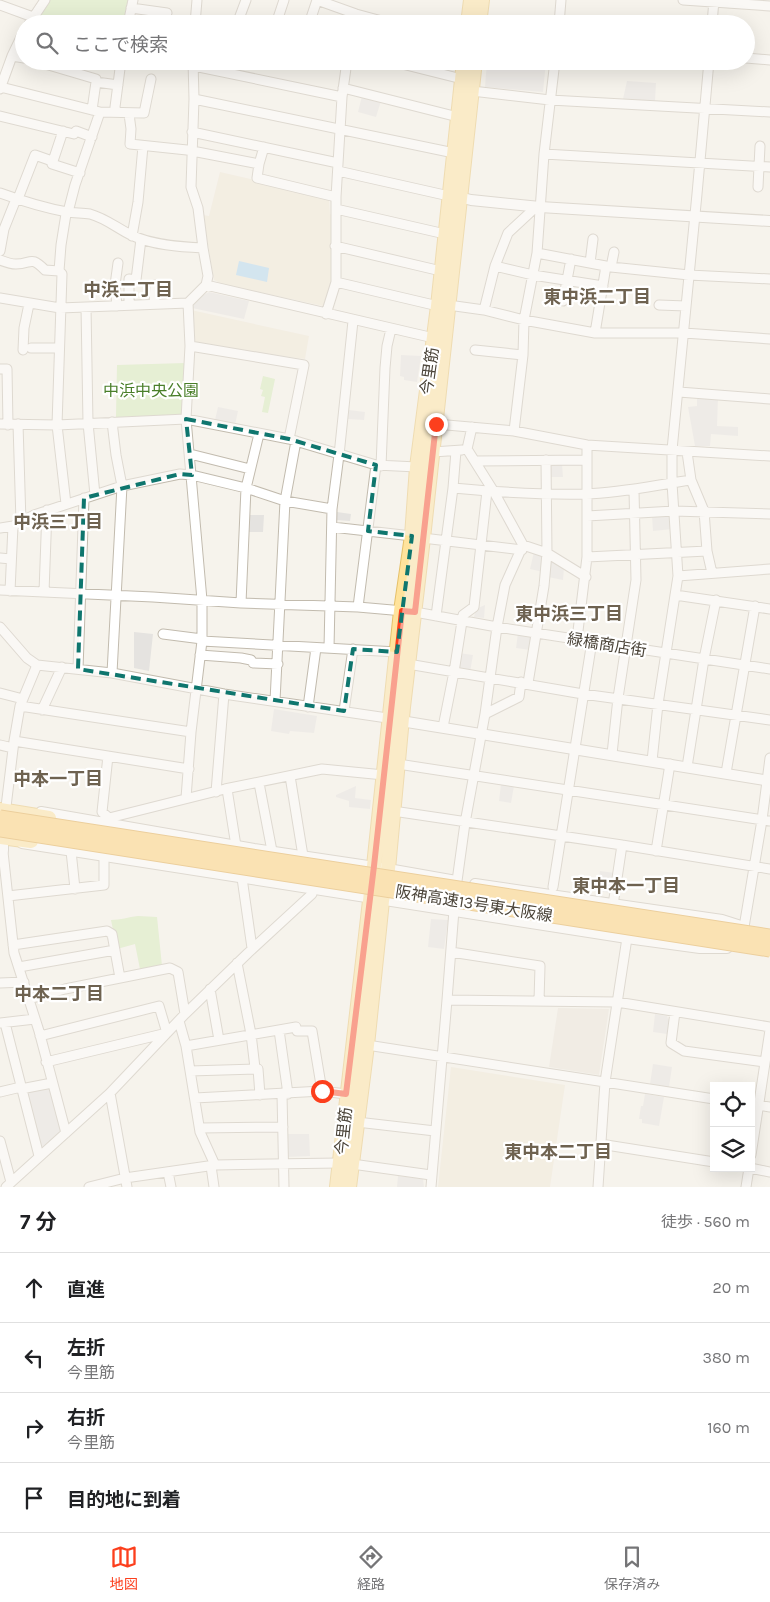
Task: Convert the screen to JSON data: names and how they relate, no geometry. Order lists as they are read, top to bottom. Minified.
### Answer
{"streets":{"highway":["阪神高速13号東大阪線"],"main road":["今里筋"],"street":["緑橋商店街"]},"crossings":[["今里筋","緑橋商店街"]],"districts":["中浜二丁目","東中浜二丁目","中浜三丁目","東中浜三丁目","中本一丁目","東中本一丁目","中本二丁目","東中本二丁目"],"parks":["中浜中央公園"],"page":{"search":"ここで検索","heading":["7 分","徒歩 · 560 m"],"list":[["直進","20 m"],["左折","今里筋","380 m"],["右折","今里筋","160 m"],"目的地に到着"],"nav":["地図","経路","保存済み"]}}
